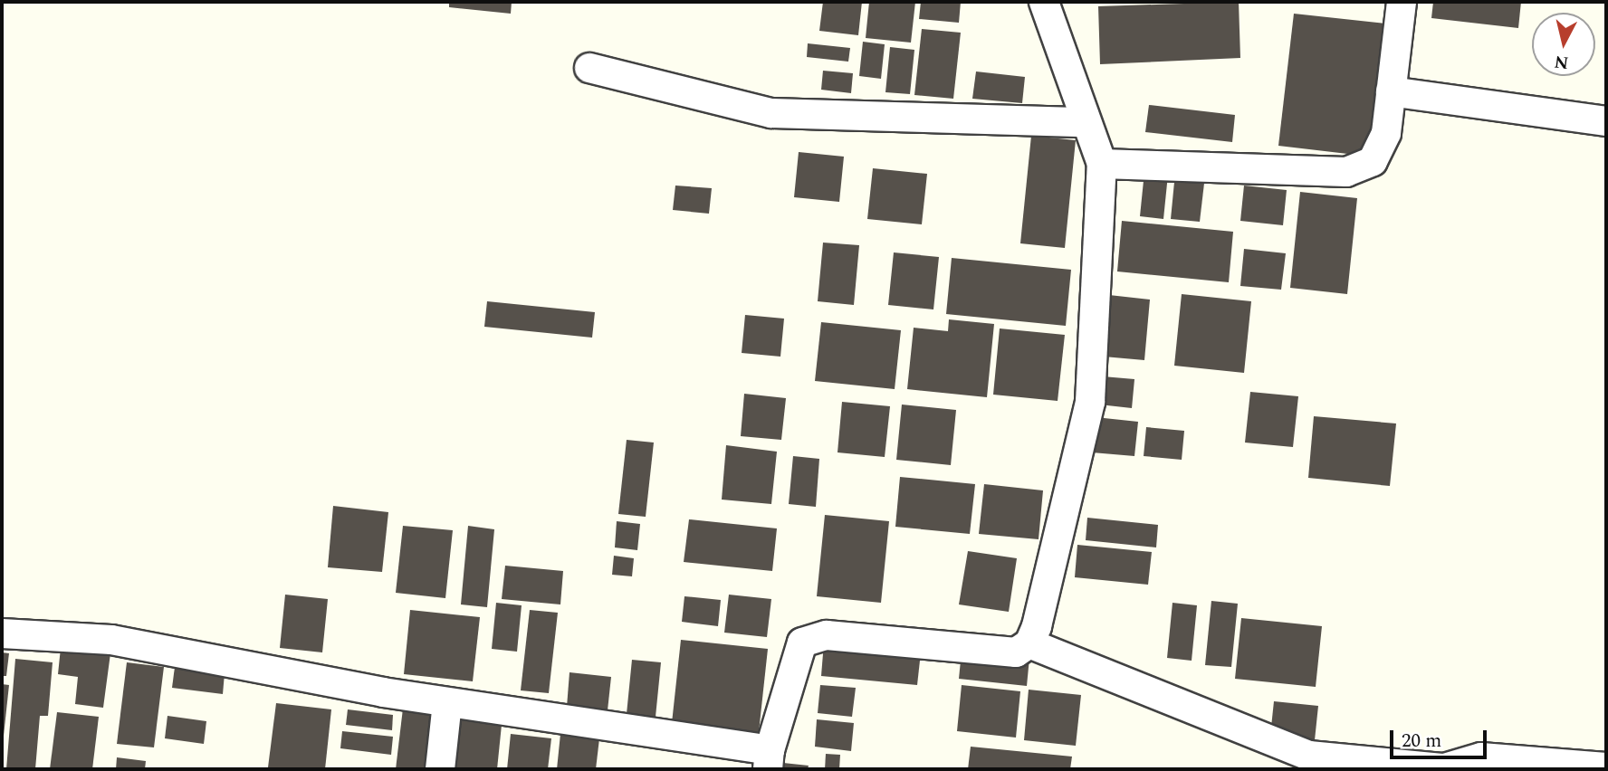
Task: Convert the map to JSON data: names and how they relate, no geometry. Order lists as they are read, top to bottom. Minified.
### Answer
{"scale_bar":"20 m","north":"bottom"}
